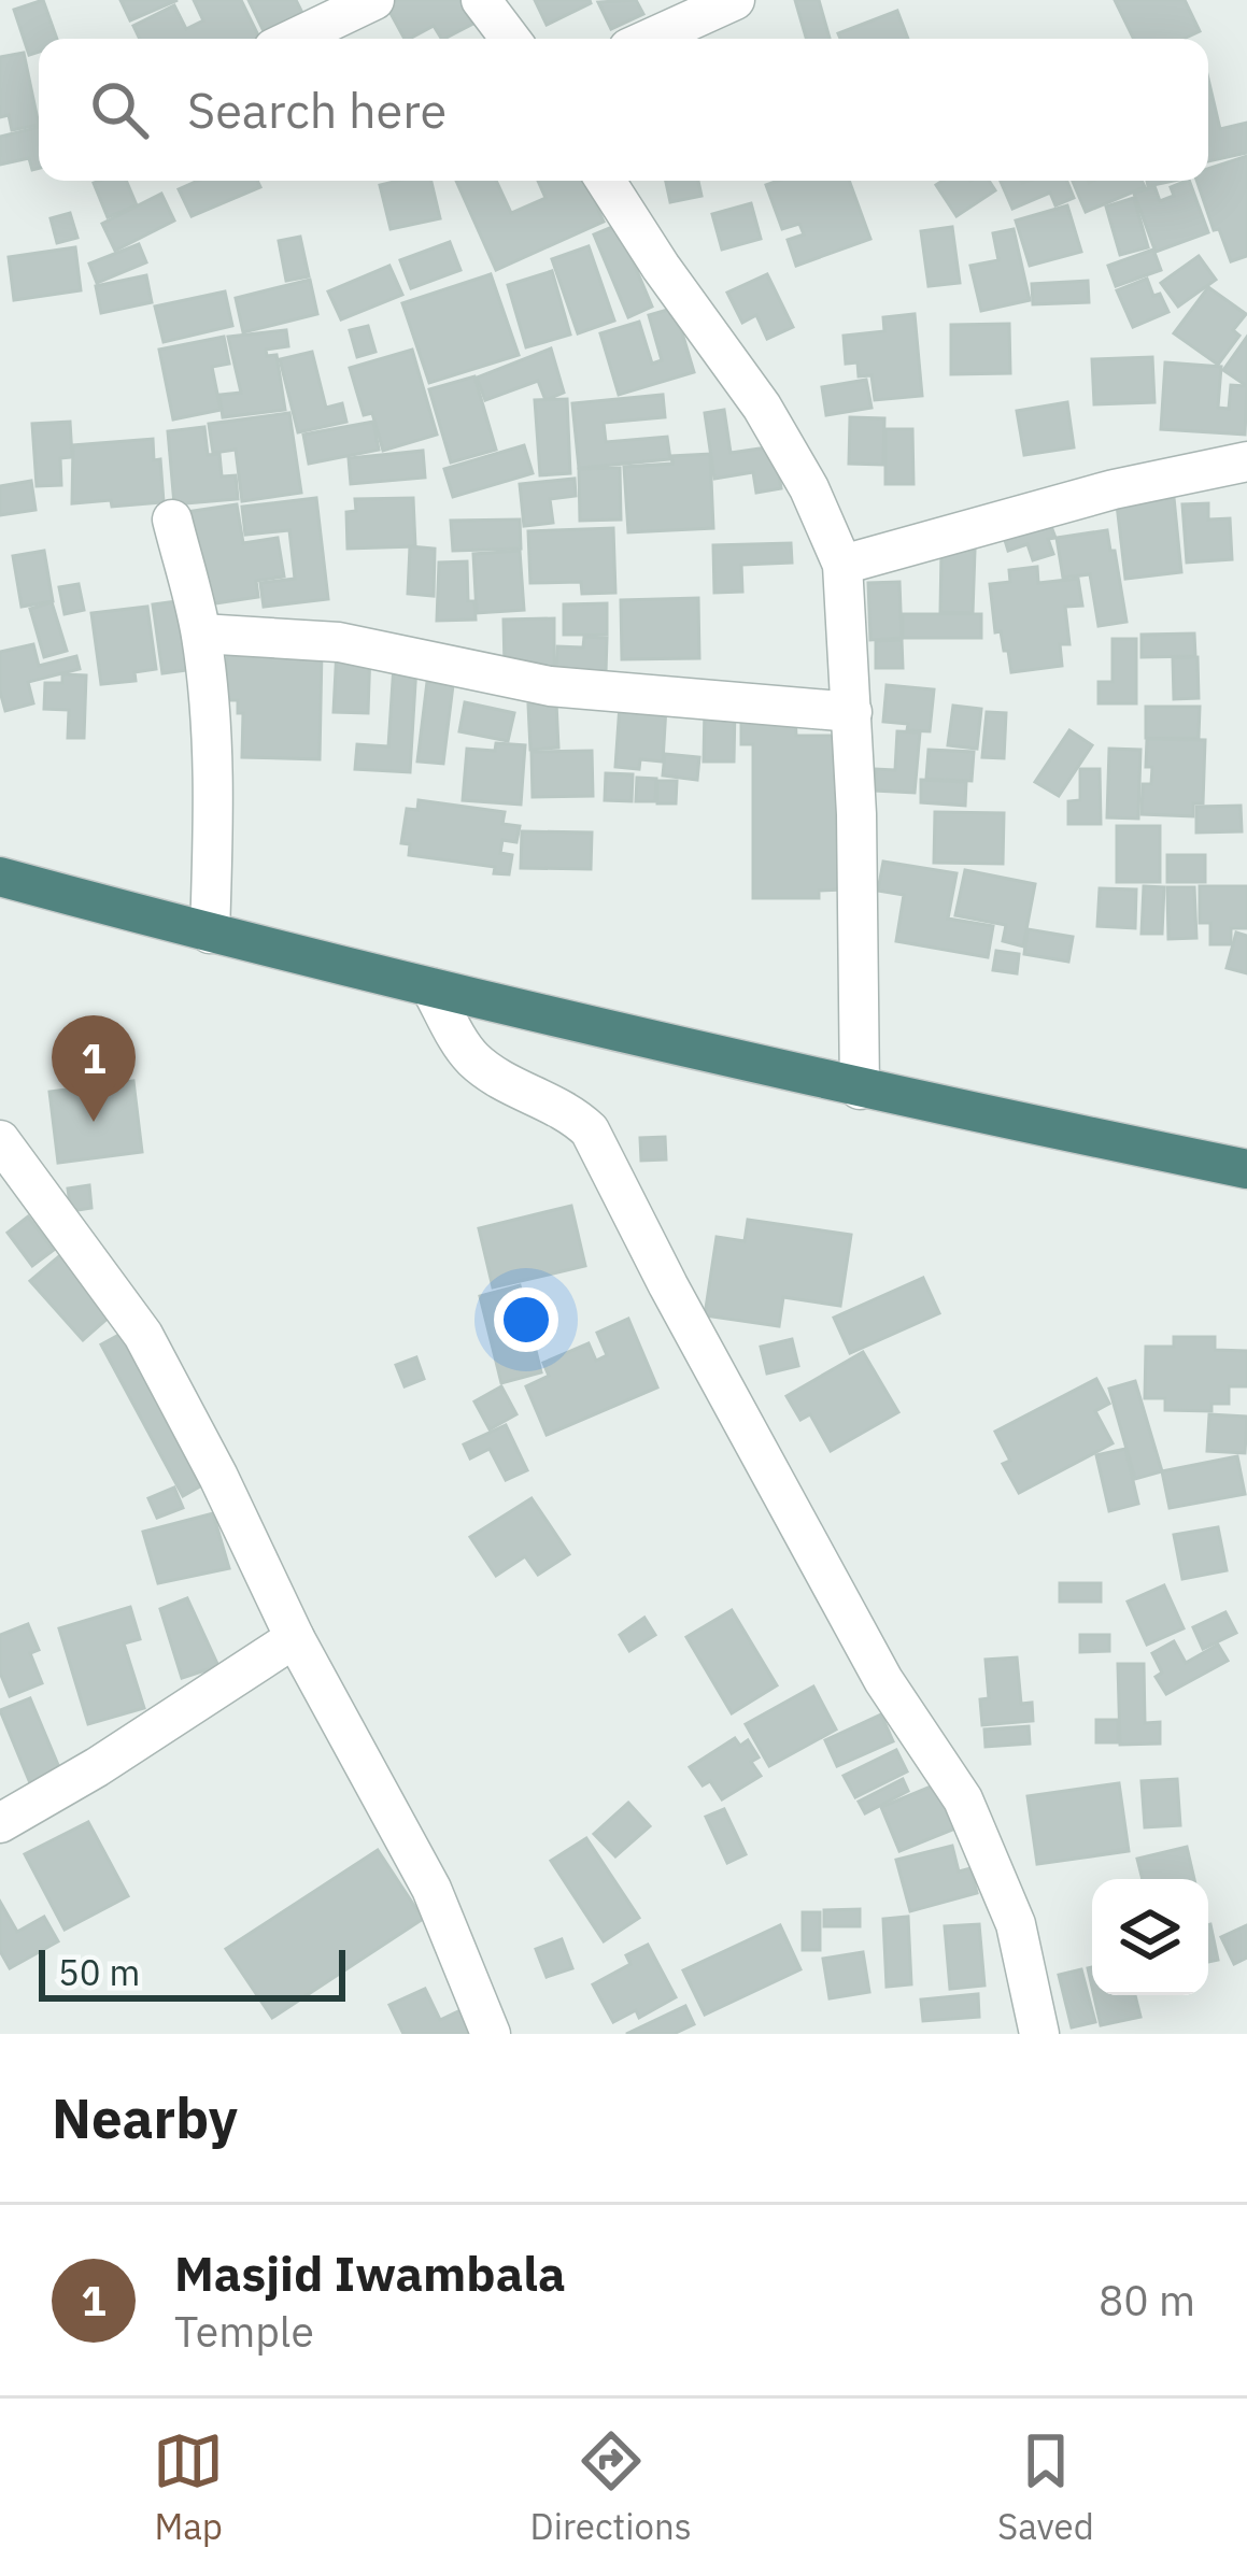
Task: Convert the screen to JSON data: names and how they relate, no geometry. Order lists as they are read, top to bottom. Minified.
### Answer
{"scale_bar":"50 m","page":{"search":"Search here","pins":"1","scale":"50 m","heading":"Nearby","list":[{"mark":"1","name":"Masjid Iwambala","note":"Temple","value":"80 m"}],"nav":["Map","Directions","Saved"]}}
